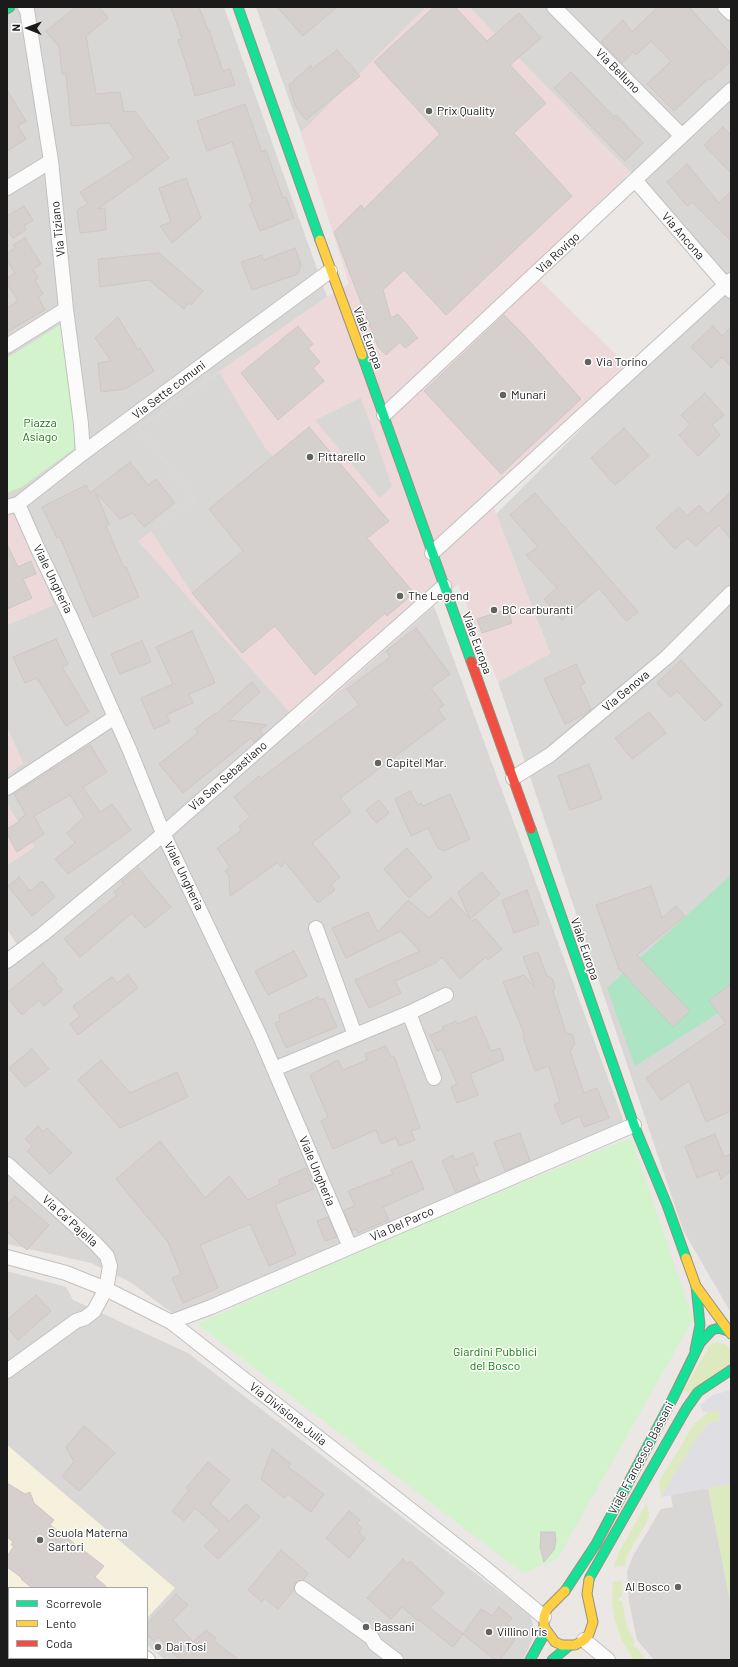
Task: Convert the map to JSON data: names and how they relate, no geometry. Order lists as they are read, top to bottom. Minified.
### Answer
{"streets":{"street":["Via Belluno","Via Tiziano","Via Ancona","Via Rovigo","Viale Europa","Via Sette comuni","Viale Ungheria","Via Genova","Via San Sebastiano","Via Ca' Pajella","Via Del Parco","Via Divisione Julia","Viale Francesco Bassani"]},"crossings":[["Via Belluno","Via Rovigo"],["Via Tiziano","Via Sette comuni"],["Via Ancona","Via Rovigo"],["Via Rovigo","Viale Europa"],["Viale Europa","Via Sette comuni"],["Viale Europa","Via Genova"],["Viale Europa","Via San Sebastiano"],["Viale Europa","Via Del Parco"],["Viale Europa","Viale Francesco Bassani"],["Via Sette comuni","Viale Ungheria"],["Viale Ungheria","Via San Sebastiano"],["Viale Ungheria","Via Del Parco"],["Via Ca' Pajella","Via Divisione Julia"],["Via Del Parco","Via Divisione Julia"],["Via Divisione Julia","Viale Francesco Bassani"]],"parks":["Piazza Asiago","Giardini Pubblici del Bosco"],"places":["Prix Quality","Via Torino","Munari","Pittarello","The Legend","BC carburanti","Capitel Mar.","Scuola Materna Sartori","Al Bosco","Bassani","Villino Iris","Dai Tosi"],"legend":["Scorrevole","Lento","Coda"],"north":"left"}
